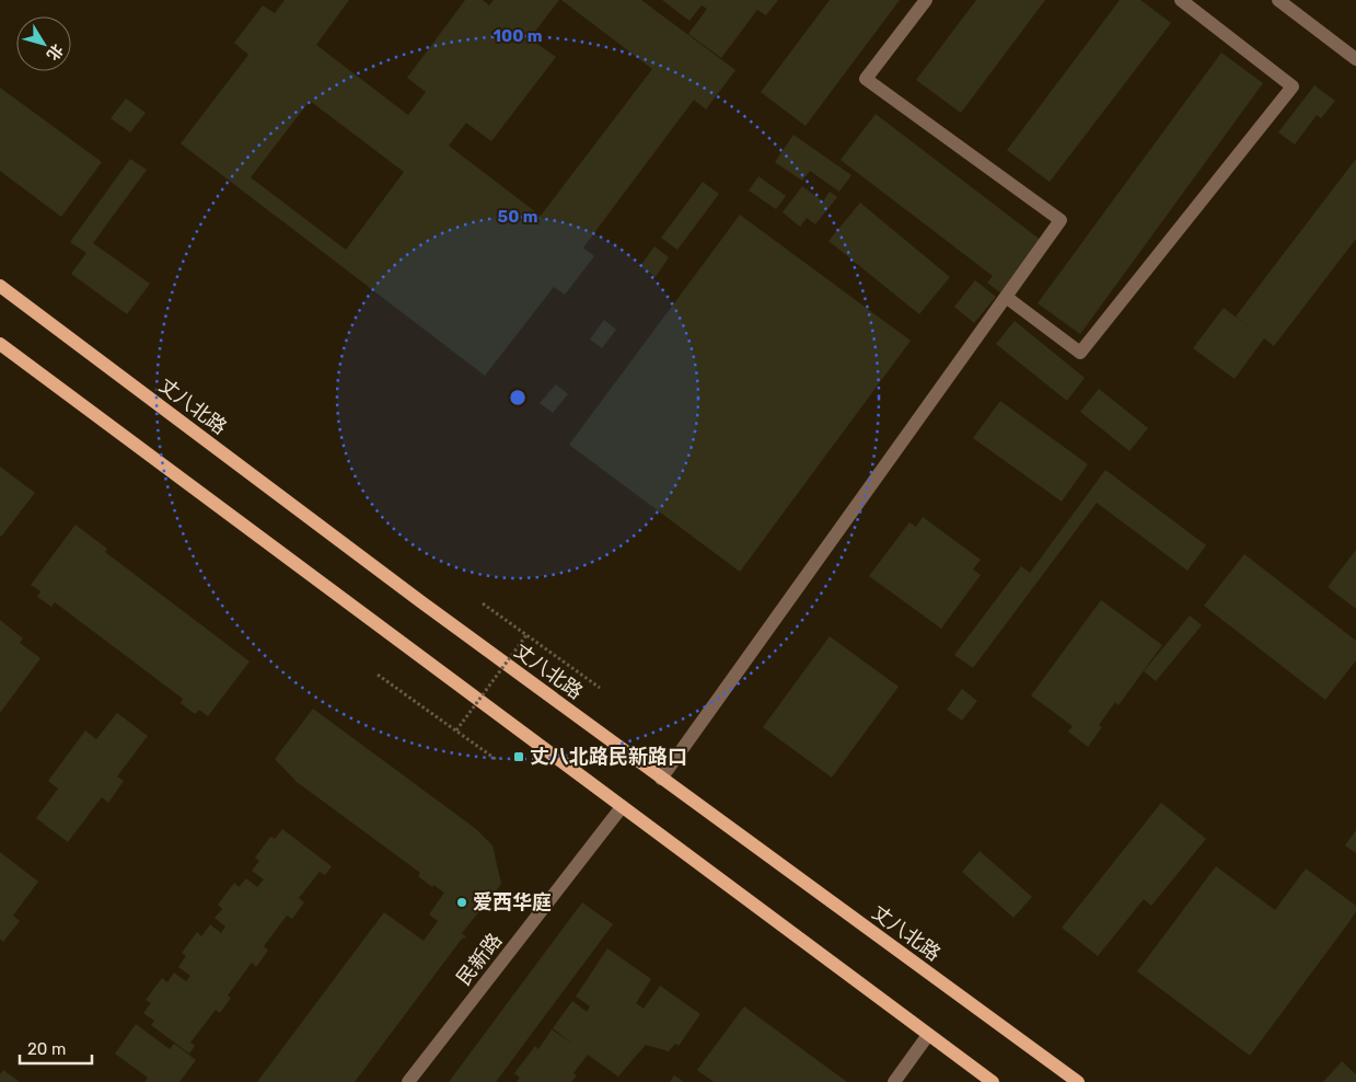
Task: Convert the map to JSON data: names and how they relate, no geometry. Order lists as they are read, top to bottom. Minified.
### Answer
{"streets":{"main road":["丈八北路"],"street":["民新路"]},"places":{"transit":["丈八北路民新路口"],"other":["爱西华庭"]},"scale_bar":"20 m","north":"bottom right","rings":["100 m","50 m"]}
